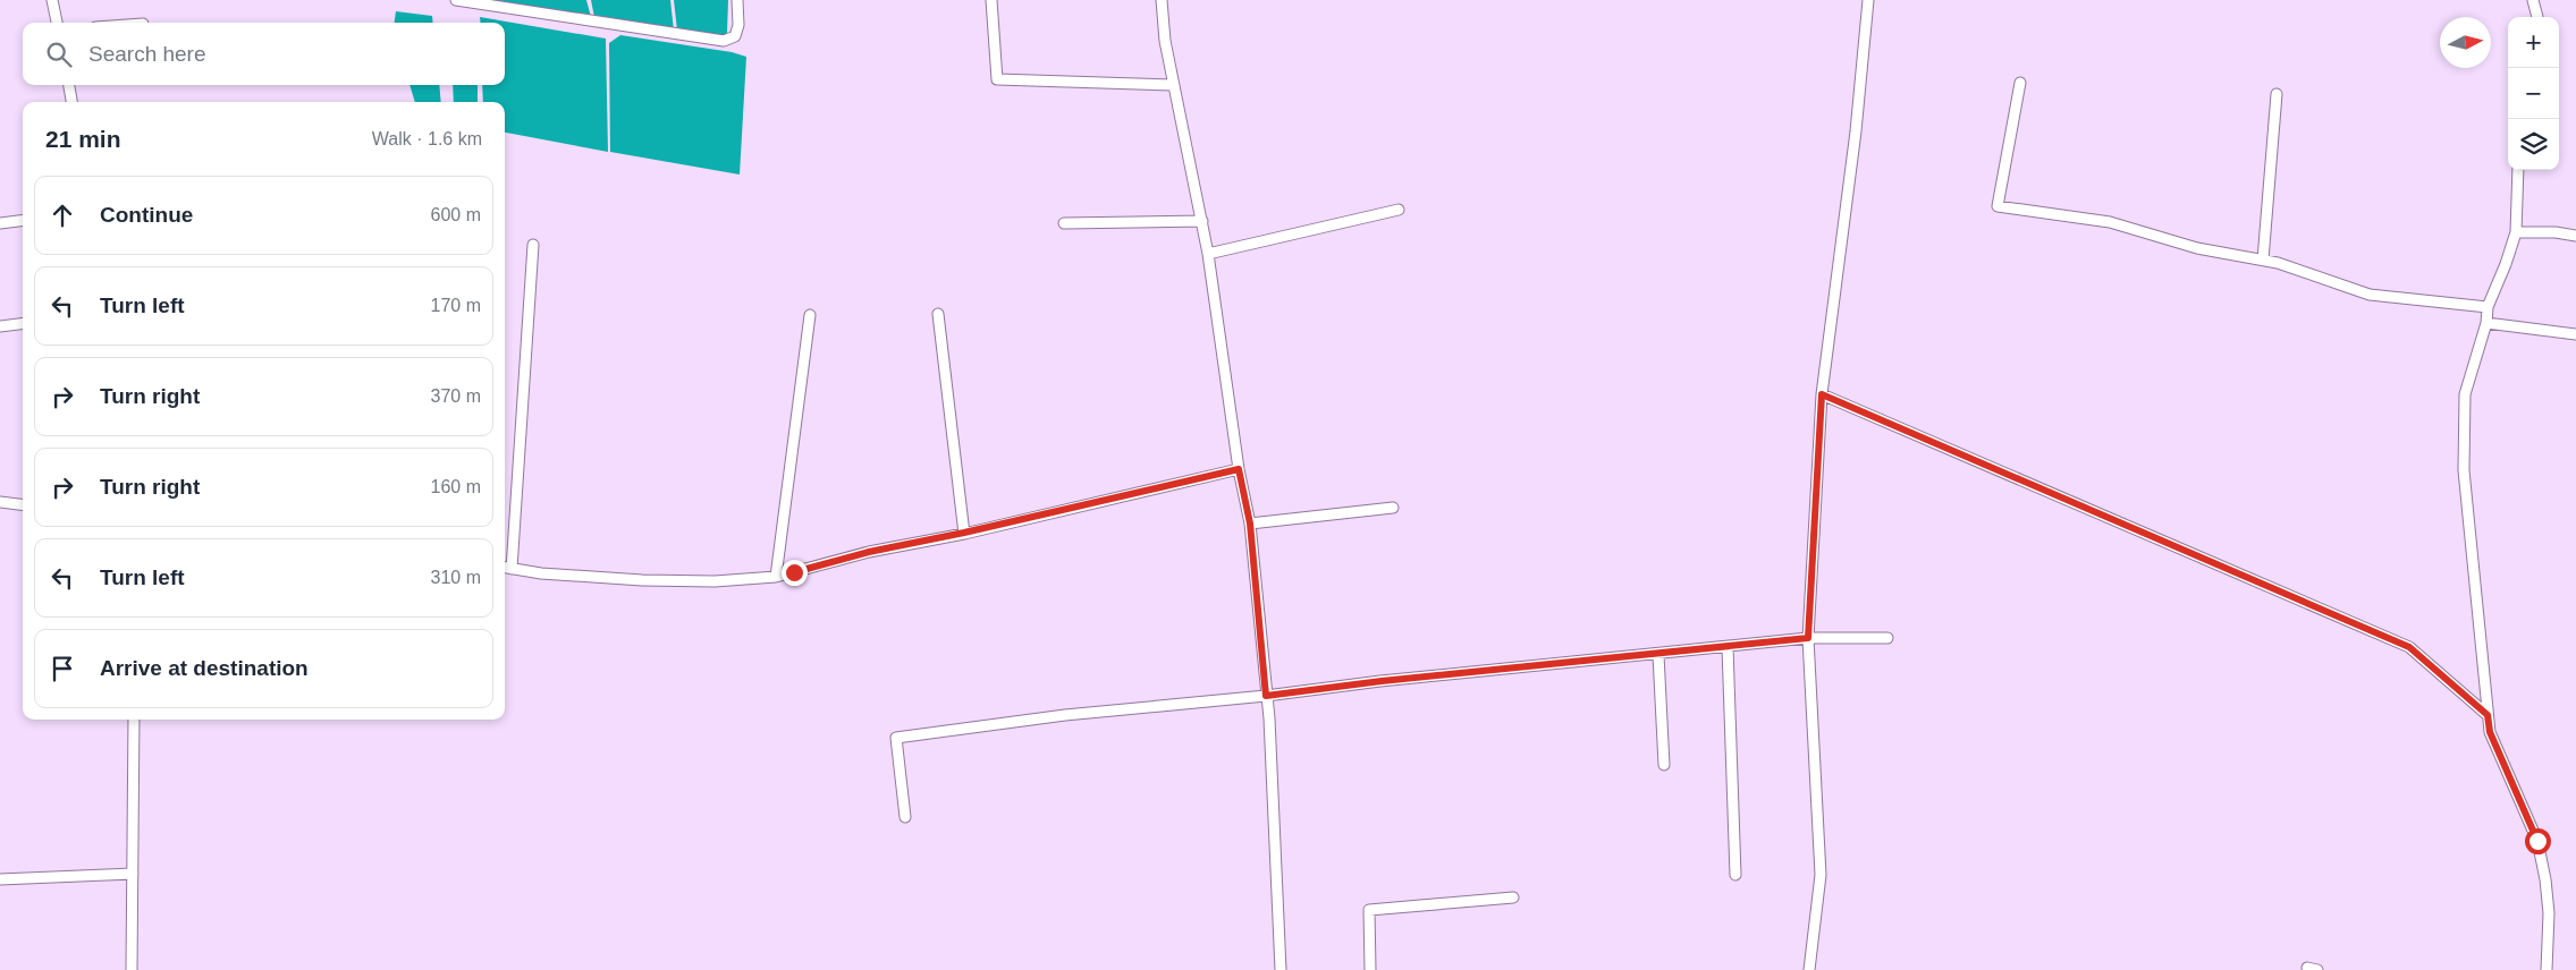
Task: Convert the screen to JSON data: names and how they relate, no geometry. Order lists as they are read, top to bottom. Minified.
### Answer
{"north":"right","page":{"map_buttons":["+","−"],"search":"Search here","heading":["21 min","Walk · 1.6 km"],"list":[["Continue","600 m"],["Turn left","170 m"],["Turn right","370 m"],["Turn right","160 m"],["Turn left","310 m"],"Arrive at destination"]}}
